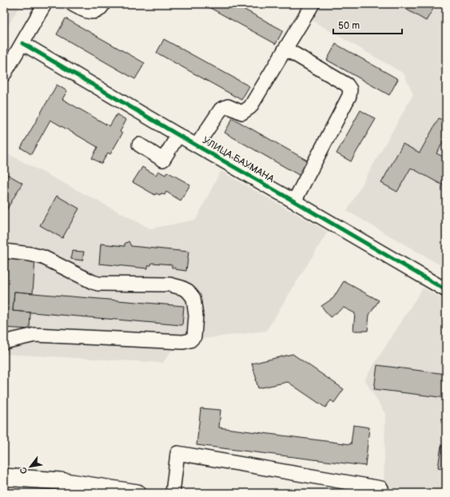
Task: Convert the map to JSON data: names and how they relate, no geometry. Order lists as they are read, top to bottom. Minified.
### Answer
{"streets":{"street":["УЛИЦА БАУМАНА"]},"scale_bar":"50 m","north":"bottom left"}
